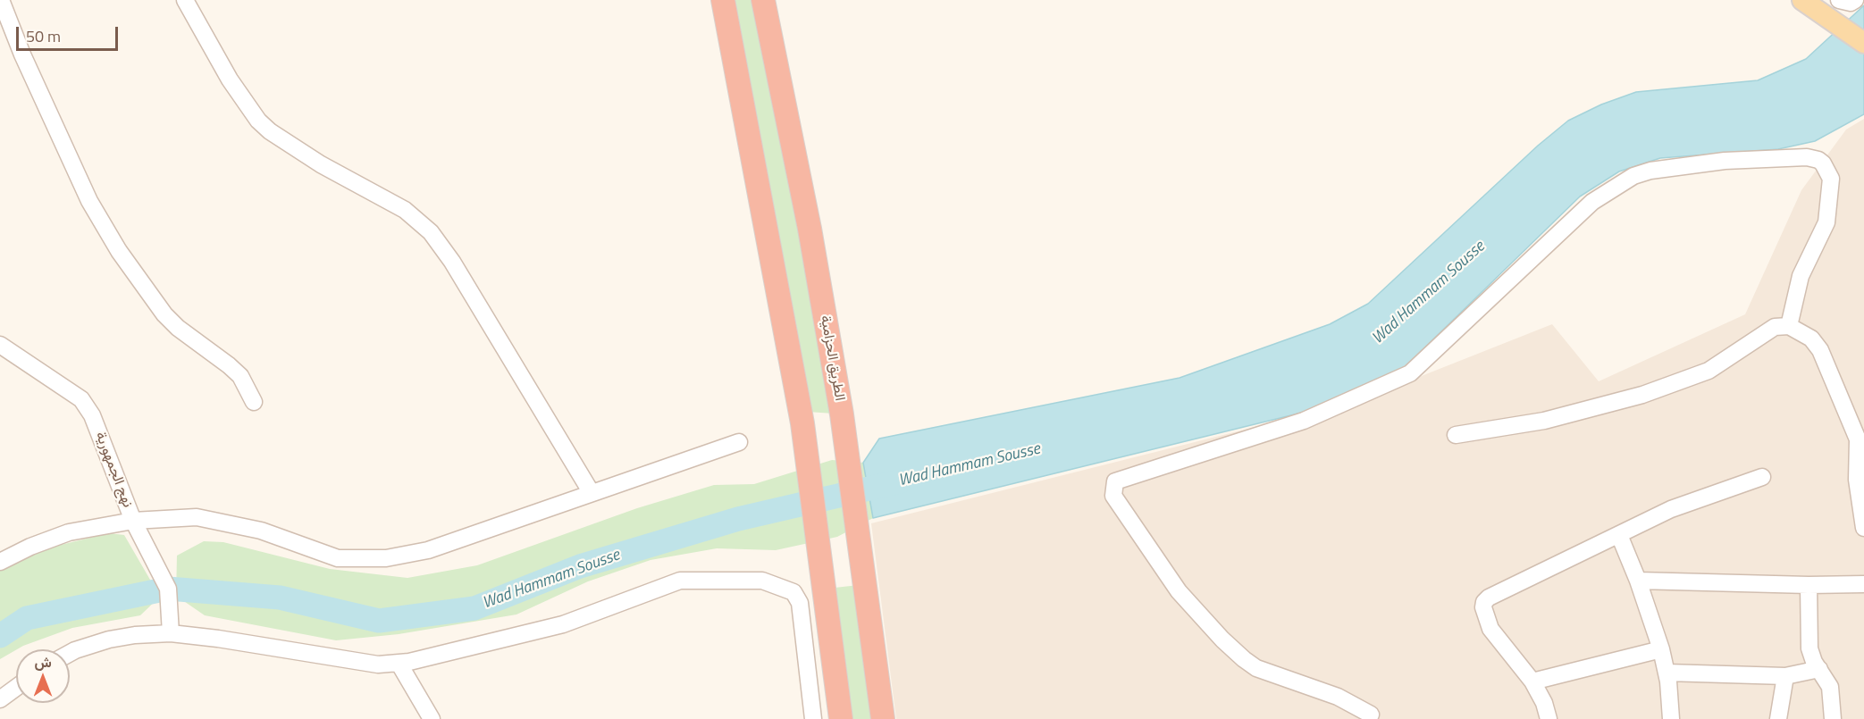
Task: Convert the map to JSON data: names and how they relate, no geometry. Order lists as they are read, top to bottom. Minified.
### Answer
{"streets":{"highway":["الطريق الحزامية"],"street":["نهج الجمهورية"]},"water":["Wad Hammam Sousse"],"scale_bar":"50 m","north":"top"}
